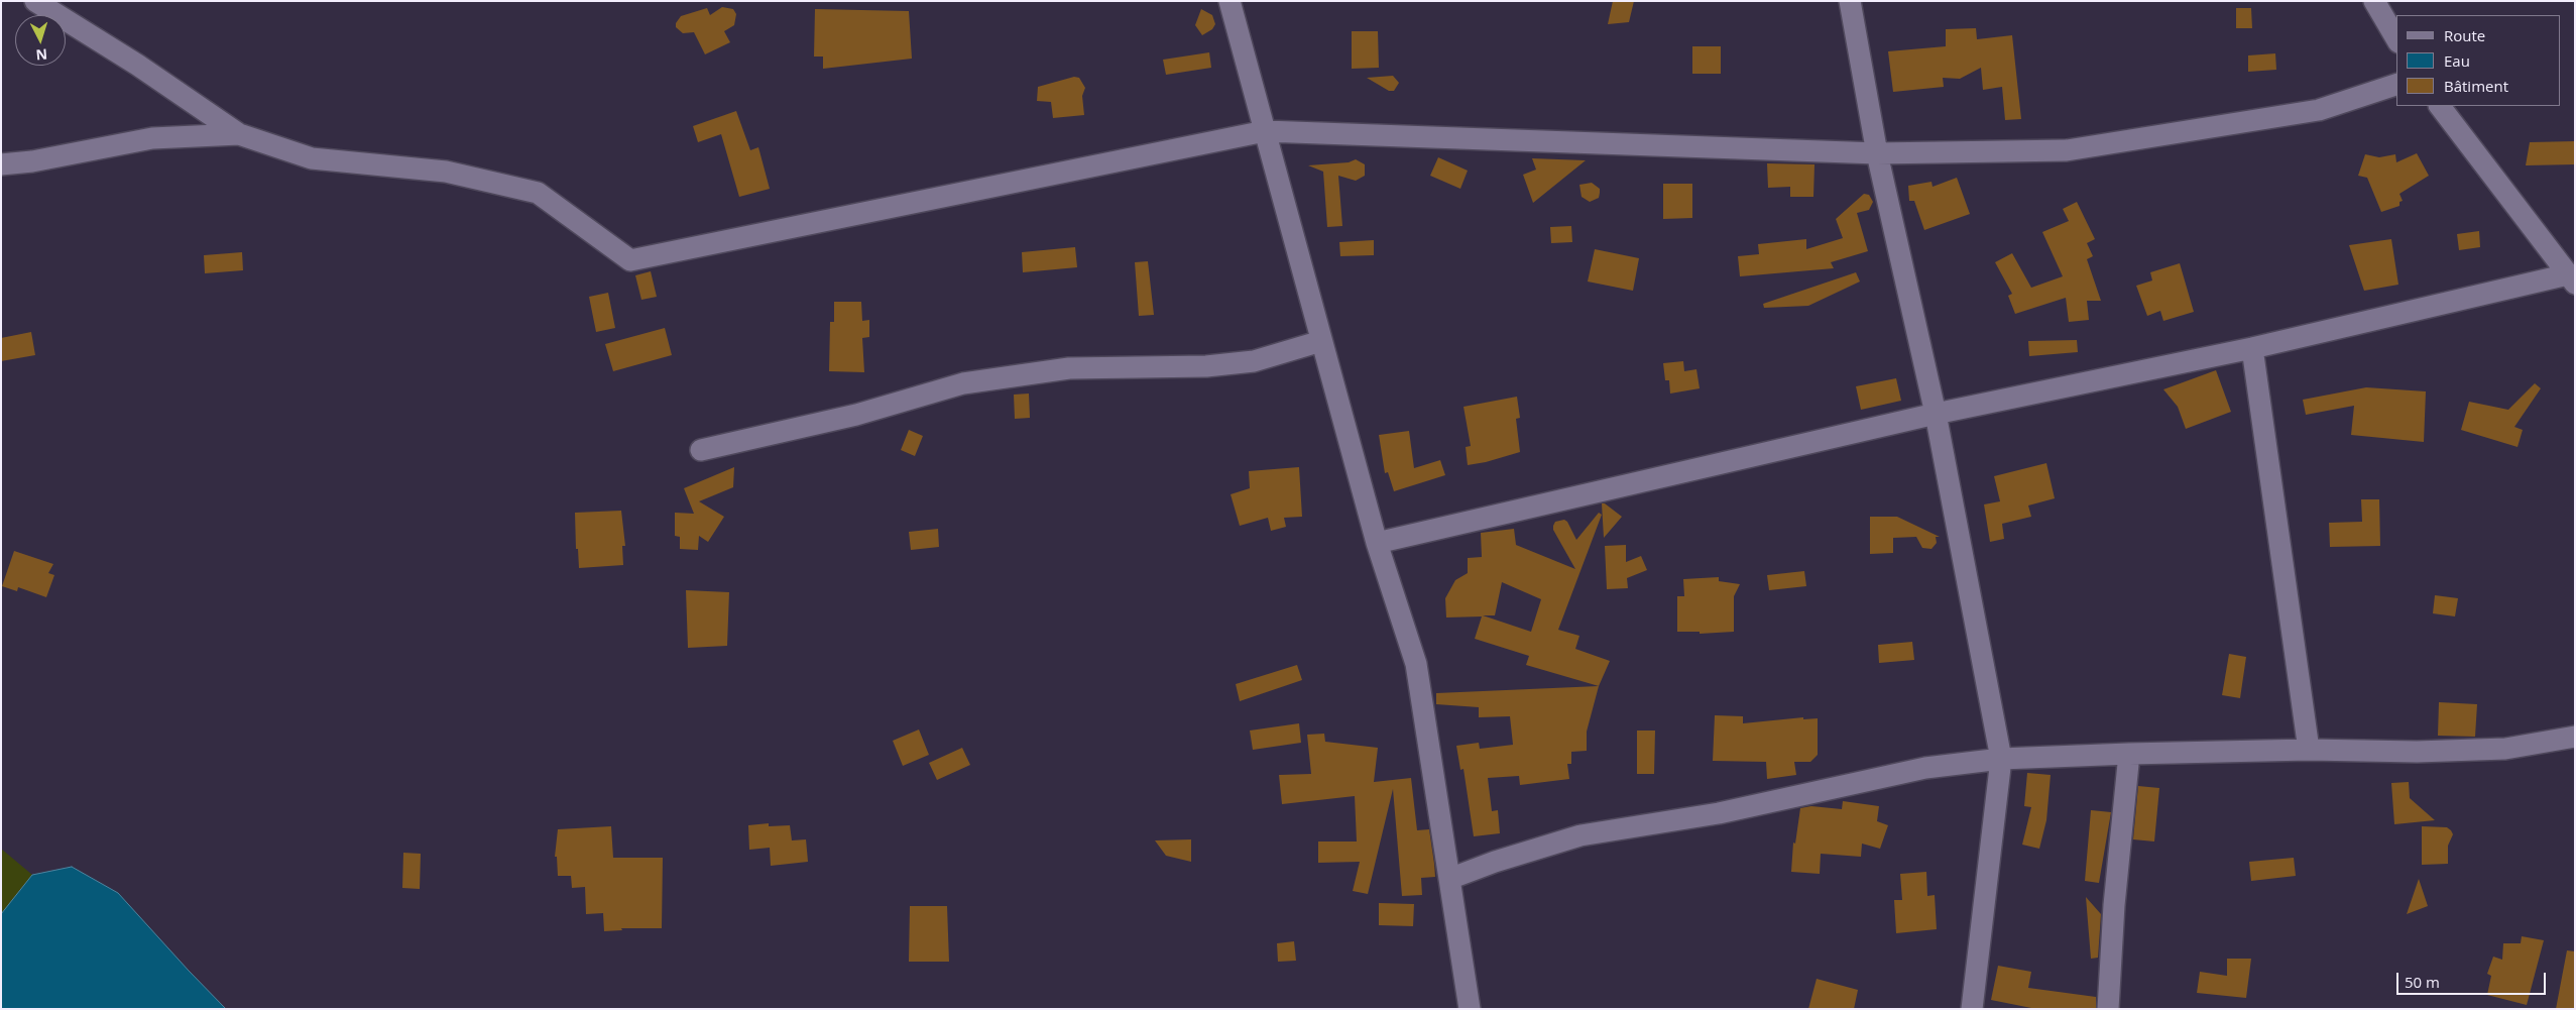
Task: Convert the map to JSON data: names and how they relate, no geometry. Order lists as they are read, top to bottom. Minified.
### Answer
{"legend":["Route","Eau","Bâtiment"],"scale_bar":"50 m","north":"bottom"}
